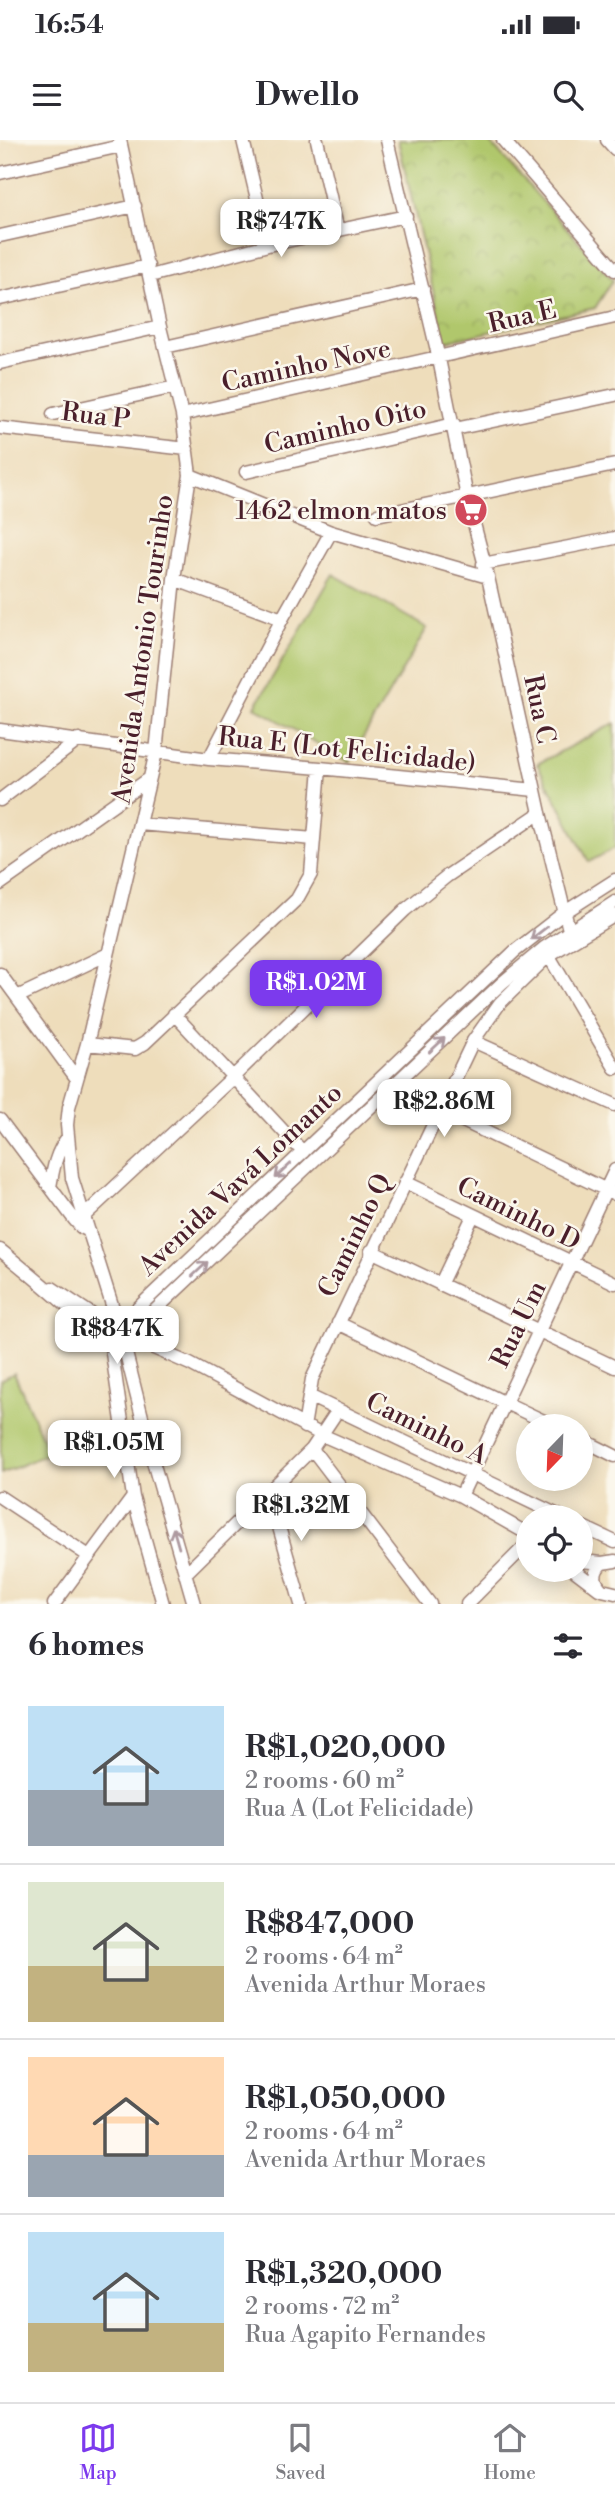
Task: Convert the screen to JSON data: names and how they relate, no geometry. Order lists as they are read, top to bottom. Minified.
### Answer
{"streets":{"street":["Rua E","Caminho Nove","Rua P","Caminho Oito","Avenida Antonio Tourinho","Rua C","Rua E (Lot Felicidade)","Avenida Vavá Lomanto","Caminho D","Caminho Q","Rua Um","Caminho A"]},"crossings":[["Rua E","Caminho Nove"],["Rua E","Rua C"],["Caminho Nove","Avenida Antonio Tourinho"],["Caminho Nove","Rua C"],["Rua P","Avenida Antonio Tourinho"],["Caminho Oito","Rua C"],["Avenida Antonio Tourinho","Rua E (Lot Felicidade)"],["Avenida Antonio Tourinho","Avenida Vavá Lomanto"],["Rua C","Rua E (Lot Felicidade)"],["Rua C","Avenida Vavá Lomanto"],["Avenida Vavá Lomanto","Caminho Q"],["Caminho D","Caminho Q"],["Caminho D","Rua Um"],["Caminho Q","Caminho A"],["Rua Um","Caminho A"]],"places":{"supermarket":["1462 elmon matos"]},"north":"bottom left","page":{"status":"16:54","header":"Dwello","price":["R$747K","R$1.02M","R$2.86M","R$847K","R$1.05M","R$1.32M"],"heading":"6 homes","list":[{"name":"R$1,020,000","note":"2 rooms · 60 m² · Rua A (Lot Felicidade)"},{"name":"R$847,000","note":"2 rooms · 64 m² · Avenida Arthur Moraes"},{"name":"R$1,050,000","note":"2 rooms · 64 m² · Avenida Arthur Moraes"},{"name":"R$1,320,000","note":"2 rooms · 72 m² · Rua Agapito Fernandes"}],"tabs":["Map","Saved","Home"]}}
